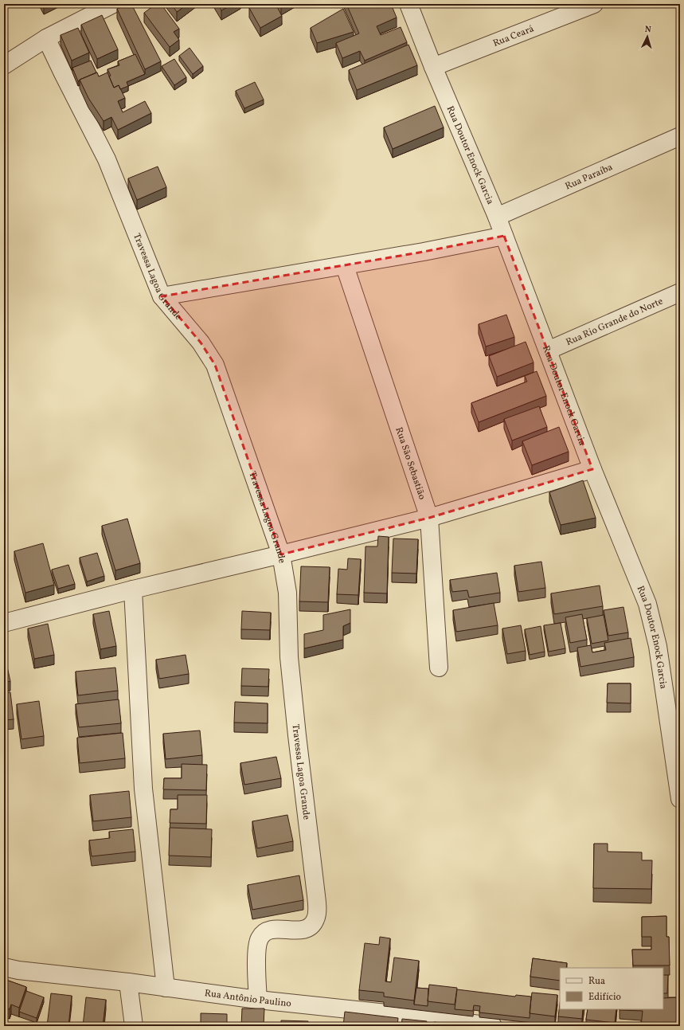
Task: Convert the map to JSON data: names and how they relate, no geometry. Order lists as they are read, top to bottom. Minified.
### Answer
{"streets":{"street":["Rua Ceará","Rua Doutor Enock Garcia","Rua Paraíba","Travessa Lagoa Grande","Rua Rio Grande do Norte","Rua São Sebastião","Rua Antônio Paulino"]},"crossings":[["Rua Ceará","Rua Doutor Enock Garcia"],["Rua Doutor Enock Garcia","Rua Paraíba"],["Rua Doutor Enock Garcia","Rua Rio Grande do Norte"],["Travessa Lagoa Grande","Rua Antônio Paulino"]],"legend":["Rua","Edifício"],"north":"top"}
